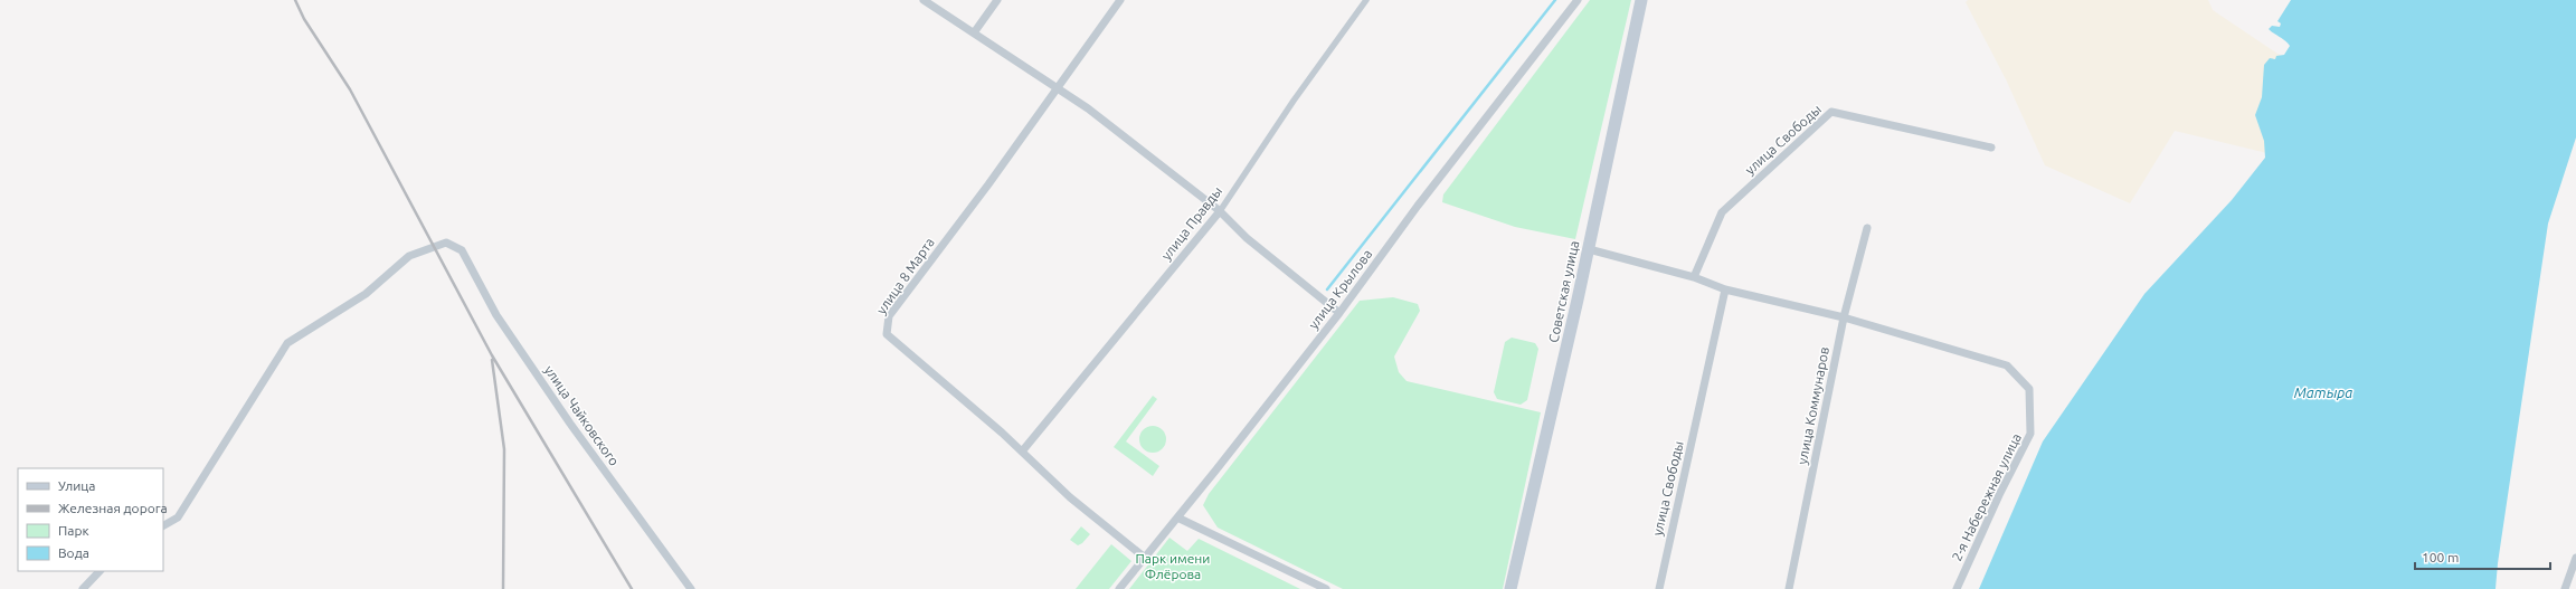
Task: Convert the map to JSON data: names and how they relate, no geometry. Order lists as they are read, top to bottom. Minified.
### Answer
{"streets":{"main road":["Советская улица"],"street":["улица Свободы","улица Правды","улица 8 Марта","улица Крылова","улица Коммунаров","улица Чайковского","2-я Набережная улица"]},"crossings":[["улица Правды","улица 8 Марта"],["улица 8 Марта","улица Крылова"],["улица Коммунаров","2-я Набережная улица"]],"water":["Матыра"],"parks":["Парк имени Флёрова"],"legend":["Улица","Железная дорога","Парк","Вода"],"scale_bar":"100 m"}
